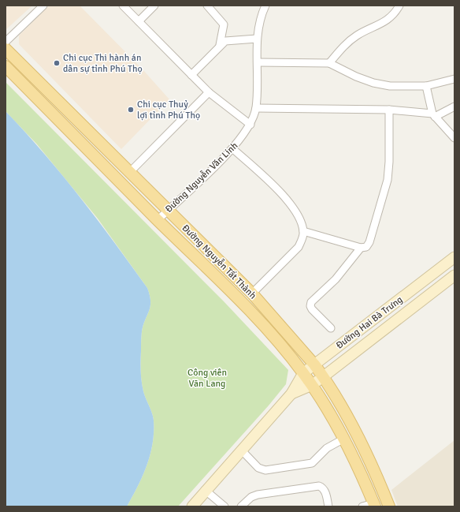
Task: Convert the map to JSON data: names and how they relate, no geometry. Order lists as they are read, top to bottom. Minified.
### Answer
{"streets":{"main road":["Đường Nguyễn Tất Thành"],"street":["Đường Nguyễn Văn Linh","Đường Hai Bà Trưng"]},"crossings":[["Đường Nguyễn Văn Linh","Đường Nguyễn Tất Thành"],["Đường Nguyễn Tất Thành","Đường Hai Bà Trưng"]],"parks":["Công viên Văn Lang"],"places":["Chi cục Thi hành án dân sự tỉnh Phú Thọ","Chi cục Thuỷ lợi tỉnh Phú Thọ"]}
